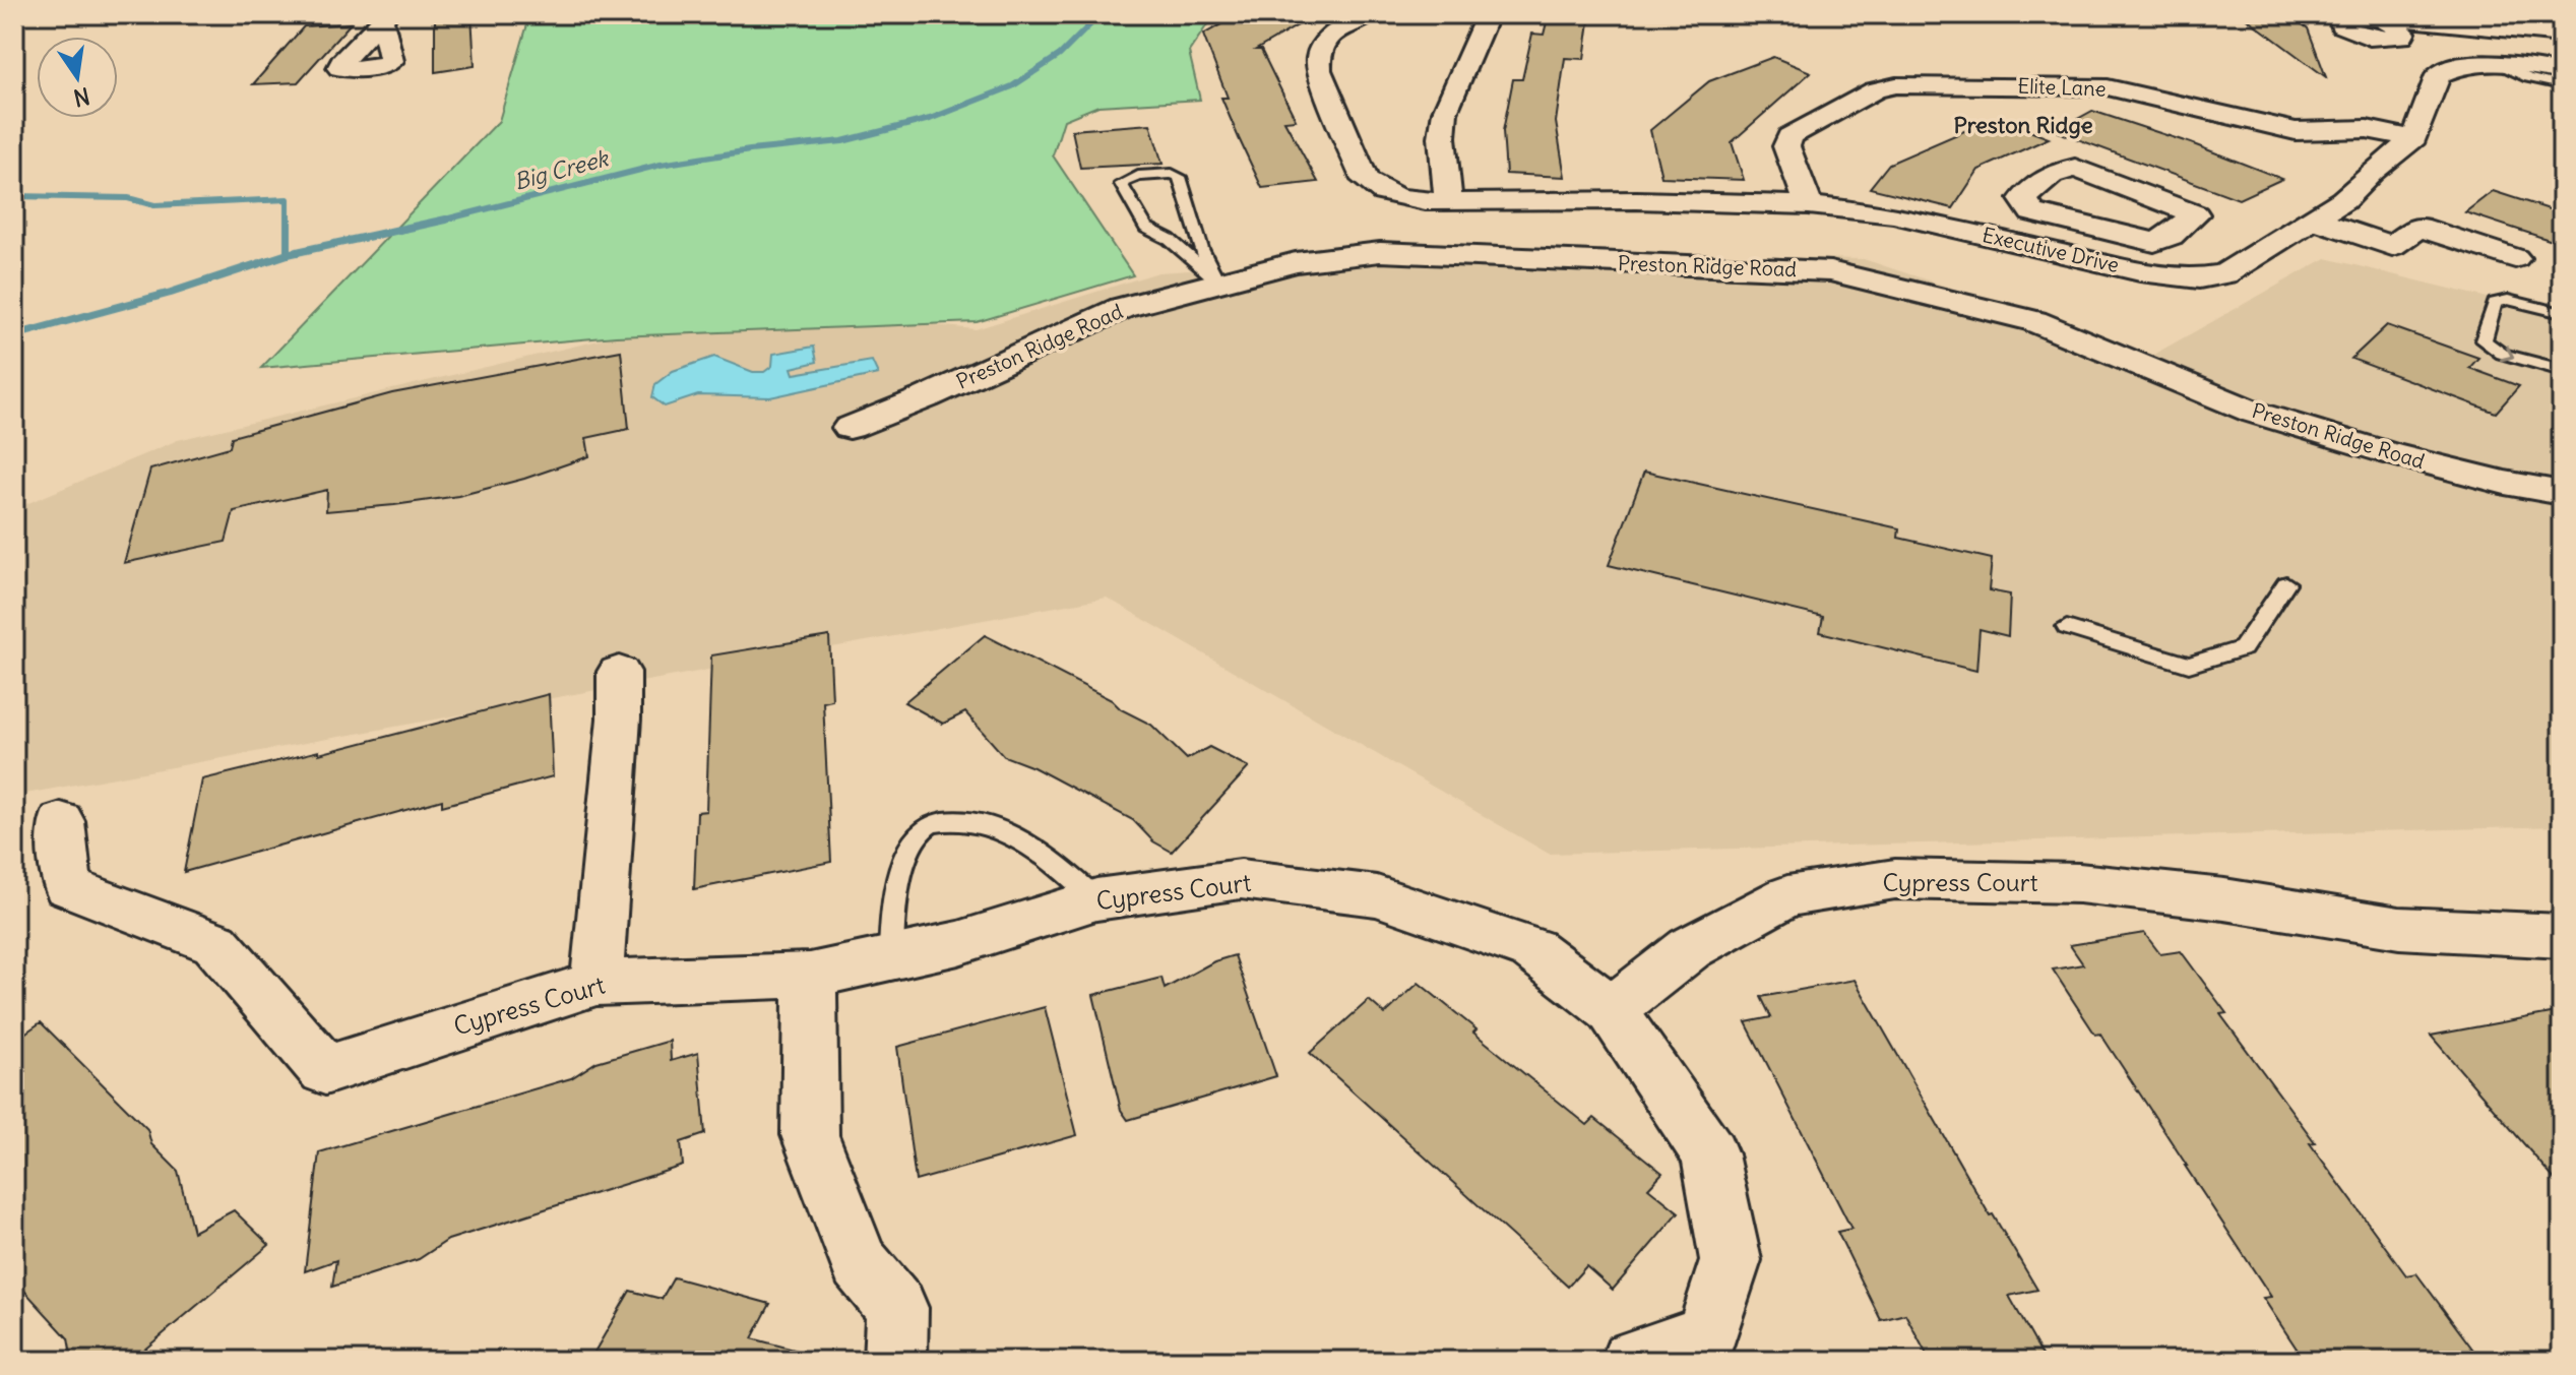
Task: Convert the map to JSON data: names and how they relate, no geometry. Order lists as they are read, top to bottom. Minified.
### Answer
{"streets":{"street":["Elite Lane","Executive Drive","Preston Ridge Road","Cypress Court"]},"crossings":[["Elite Lane","Executive Drive"]],"districts":["Preston Ridge"],"water":["Big Creek"],"north":"bottom"}
